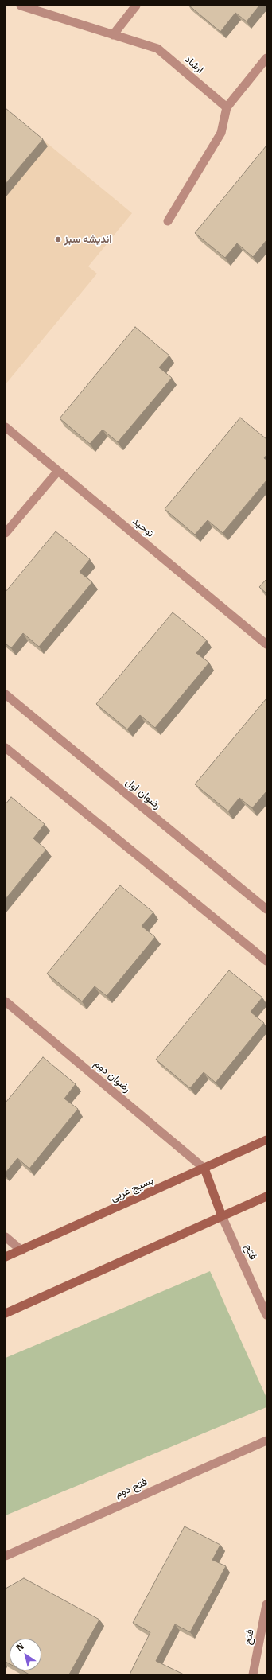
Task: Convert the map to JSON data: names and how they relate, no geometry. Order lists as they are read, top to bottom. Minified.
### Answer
{"streets":{"main road":["بسیج غربی"],"street":["ارشاد","توحید","رضوان اول","رضوان دوم","فتح","فتح دوم"]},"crossings":[["رضوان دوم","بسیج غربی"]],"places":["اندیشه سبز"],"north":"top left"}
